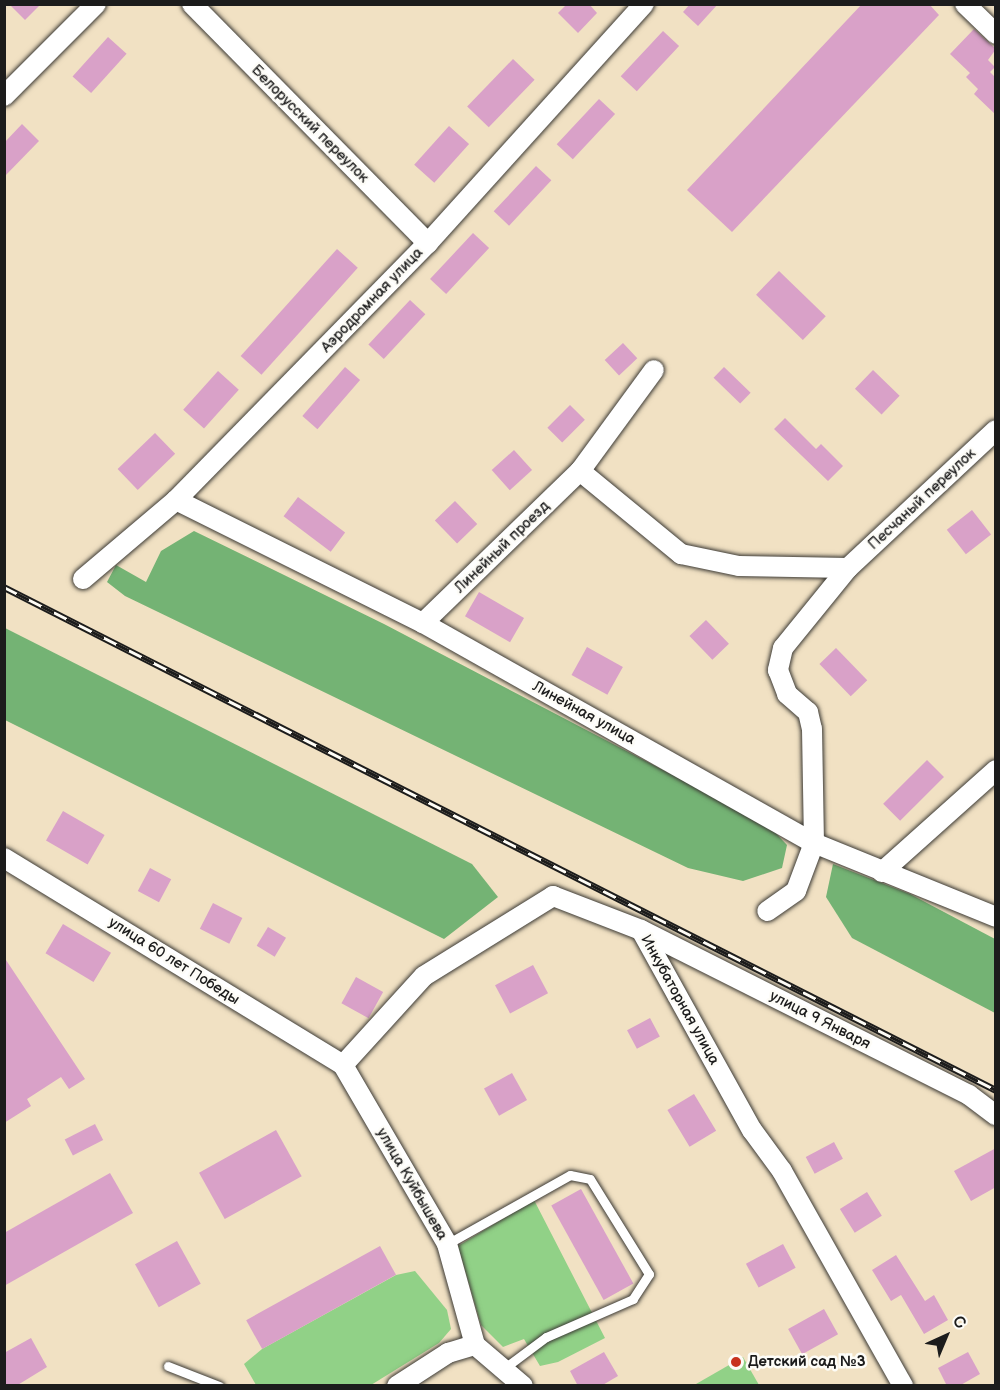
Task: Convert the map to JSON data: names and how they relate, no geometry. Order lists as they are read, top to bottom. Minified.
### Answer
{"streets":{"street":["Белорусский переулок","Аэродромная улица","Песчаный переулок","Линейный проезд","Линейная улица","улица 60 лет Победы","Инкубаторная улица","улица 9 Января","улица Куйбышева"]},"crossings":[["Белорусский переулок","Аэродромная улица"],["Аэродромная улица","Линейная улица"],["Линейный проезд","Линейная улица"],["улица 60 лет Победы","Инкубаторная улица"],["улица 60 лет Победы","улица Куйбышева"],["Инкубаторная улица","улица 9 Января"],["Инкубаторная улица","улица Куйбышева"]],"places":["Детский сад №3"],"north":"top right"}
